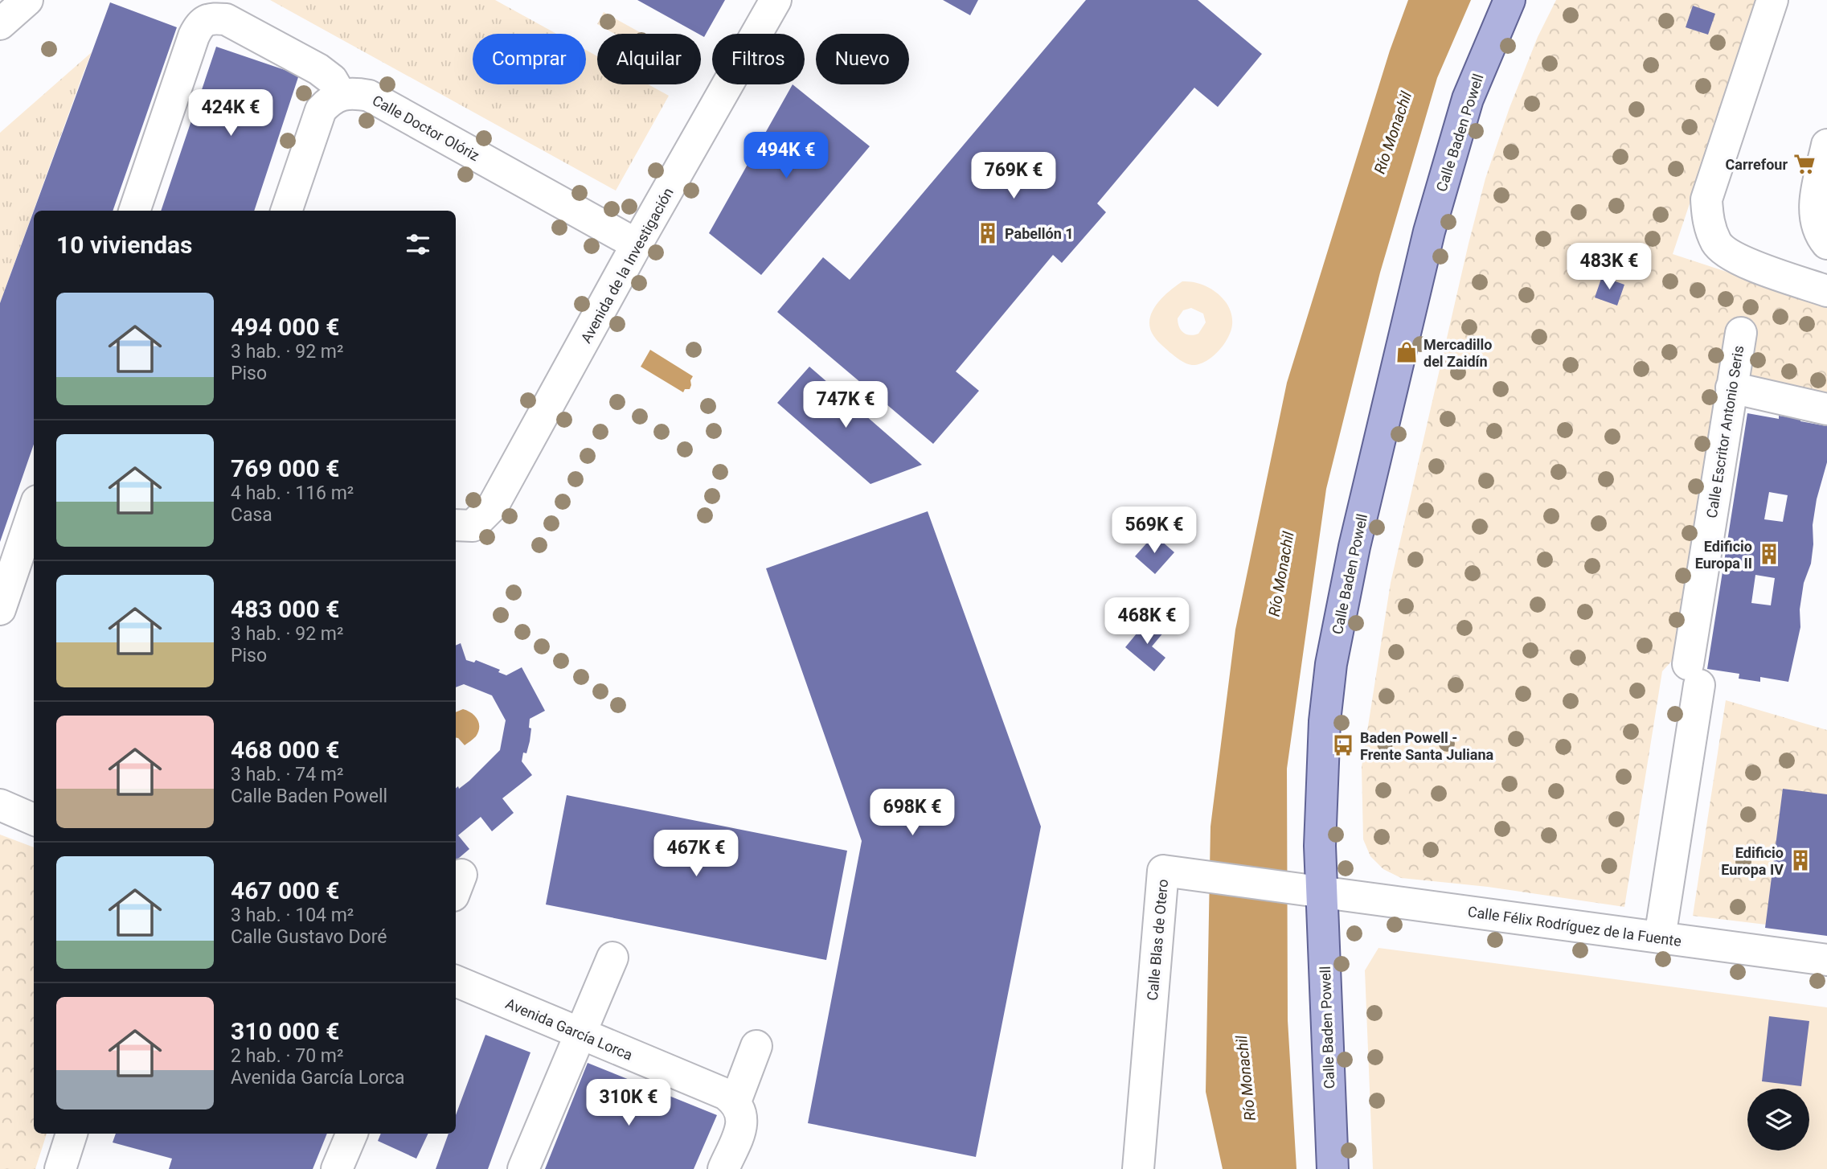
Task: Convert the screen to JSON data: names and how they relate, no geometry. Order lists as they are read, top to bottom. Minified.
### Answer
{"streets":{"main road":["Calle Baden Powell"],"street":["Calle Doctor Olóriz","Avenida de la Investigación","Calle Escritor Antonio Seris","Calle Félix Rodríguez de la Fuente","Calle Blas de Otero","Avenida García Lorca"]},"crossings":[["Calle Doctor Olóriz","Avenida de la Investigación"],["Calle Baden Powell","Calle Félix Rodríguez de la Fuente"],["Calle Baden Powell","Calle Blas de Otero"],["Calle Escritor Antonio Seris","Calle Félix Rodríguez de la Fuente"],["Calle Félix Rodríguez de la Fuente","Calle Blas de Otero"]],"water":["Río Monachil"],"places":{"supermarket":["Carrefour"],"building":["Pabellón 1","Edificio Europa II","Edificio Europa IV"],"shop":["Mercadillo del Zaidín"],"bus stop":["Baden Powell - Frente Santa Juliana"]},"page":{"chip":["Comprar","Alquilar","Filtros","Nuevo"],"price":["424K €","494K €","769K €","483K €","747K €","569K €","468K €","698K €","467K €","310K €"],"heading":"10 viviendas","list":[{"name":"494 000 €","note":"3 hab. · 92 m² · Piso"},{"name":"769 000 €","note":"4 hab. · 116 m² · Casa"},{"name":"483 000 €","note":"3 hab. · 92 m² · Piso"},{"name":"468 000 €","note":"3 hab. · 74 m² · Calle Baden Powell"},{"name":"467 000 €","note":"3 hab. · 104 m² · Calle Gustavo Doré"},{"name":"310 000 €","note":"2 hab. · 70 m² · Avenida García Lorca"}]}}
